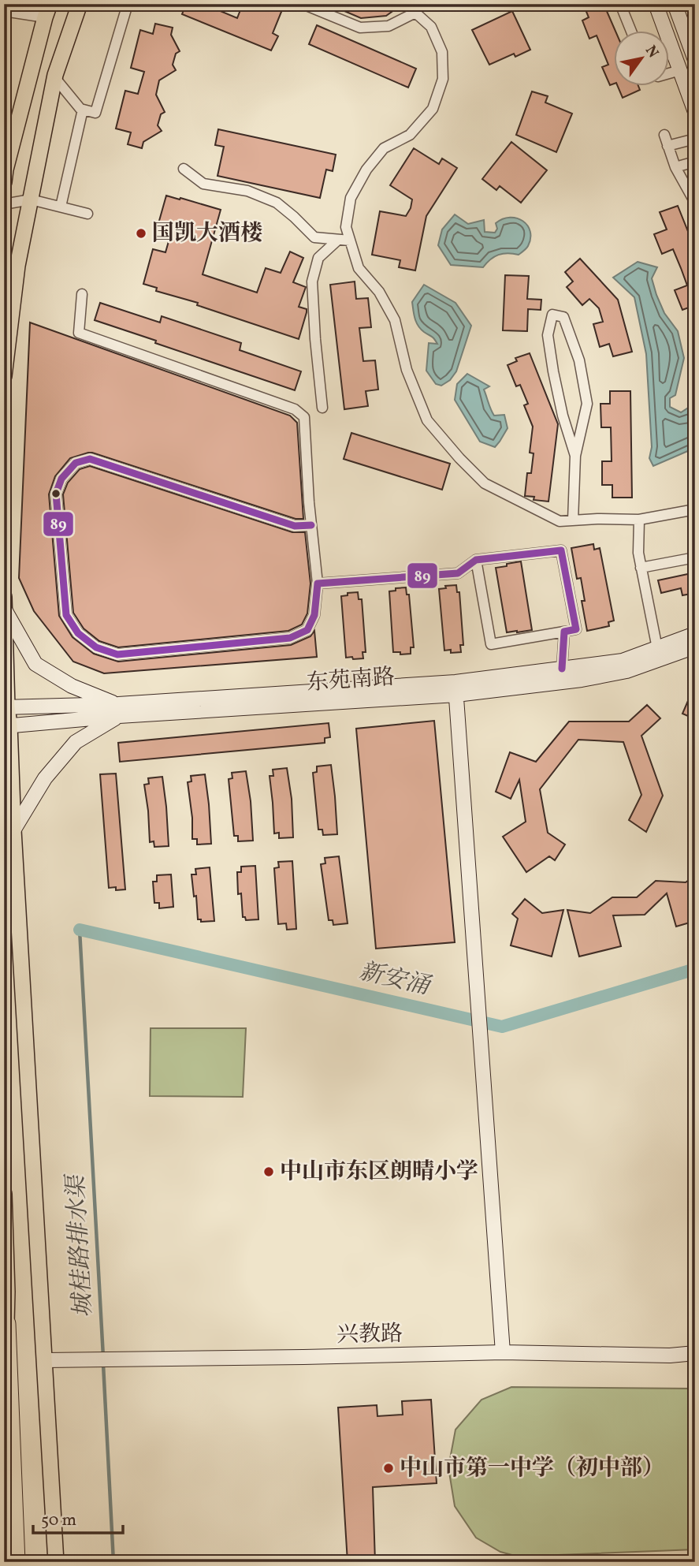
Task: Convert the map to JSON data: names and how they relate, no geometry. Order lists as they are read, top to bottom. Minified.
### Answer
{"streets":{"street":["东苑南路","兴教路"]},"water":["新安涌","城桂路排水渠"],"places":["国凯大酒楼","中山市东区朗晴小学","中山市第一中学（初中部）"],"lines":["transit line 89"],"scale_bar":"50 m","north":"top right"}
